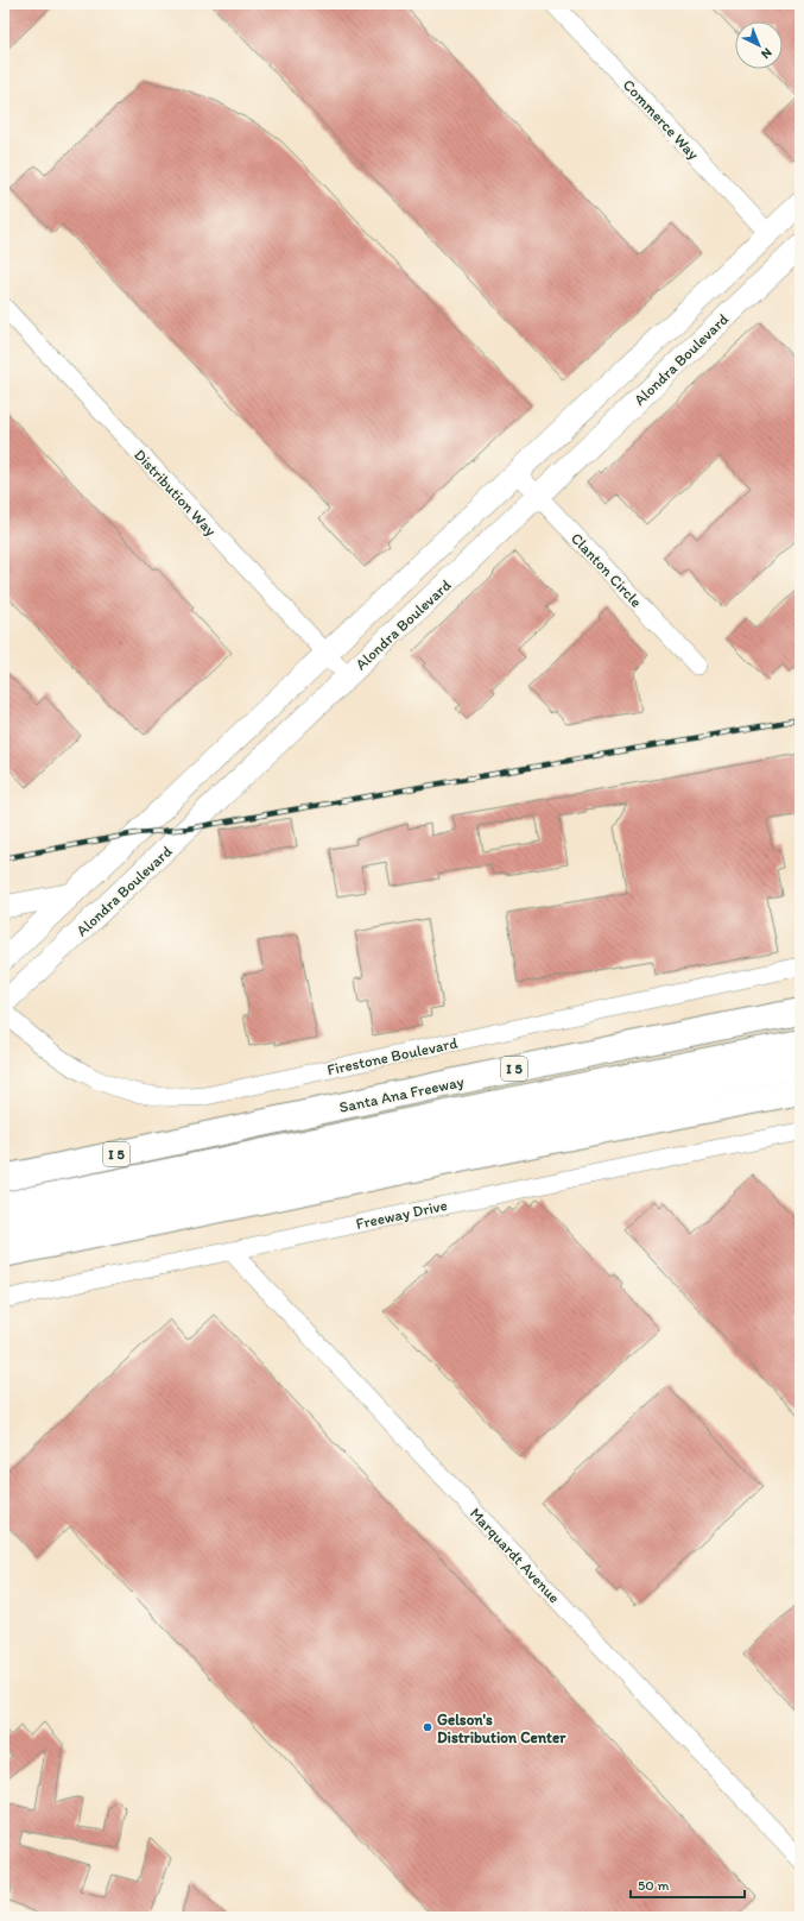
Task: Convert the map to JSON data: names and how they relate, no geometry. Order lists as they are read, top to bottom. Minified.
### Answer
{"streets":{"highway":["I 5","Santa Ana Freeway"],"main road":["Alondra Boulevard"],"street":["Commerce Way","Distribution Way","Clanton Circle","Firestone Boulevard","Freeway Drive","Marquardt Avenue"]},"crossings":[["Commerce Way","Alondra Boulevard"],["Alondra Boulevard","Distribution Way"],["Alondra Boulevard","Clanton Circle"],["Freeway Drive","Marquardt Avenue"]],"places":["Gelson's Distribution Center"],"scale_bar":"50 m","north":"bottom right"}
